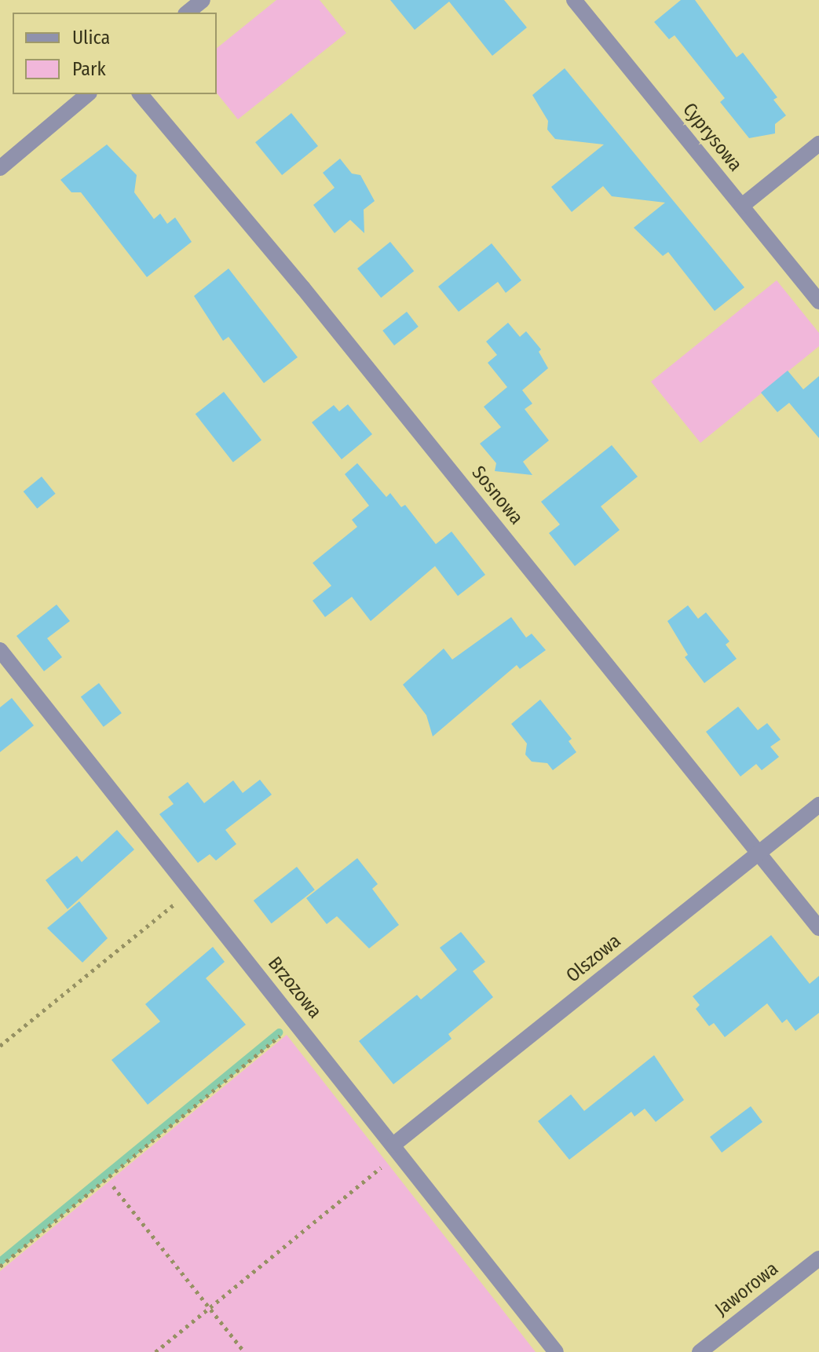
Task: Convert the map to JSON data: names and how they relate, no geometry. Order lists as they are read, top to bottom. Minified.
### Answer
{"streets":{"street":["Cyprysowa","Sosnowa","Olszowa","Brzozowa","Jaworowa"]},"crossings":[["Sosnowa","Olszowa"],["Olszowa","Brzozowa"]],"legend":["Ulica","Park"]}
